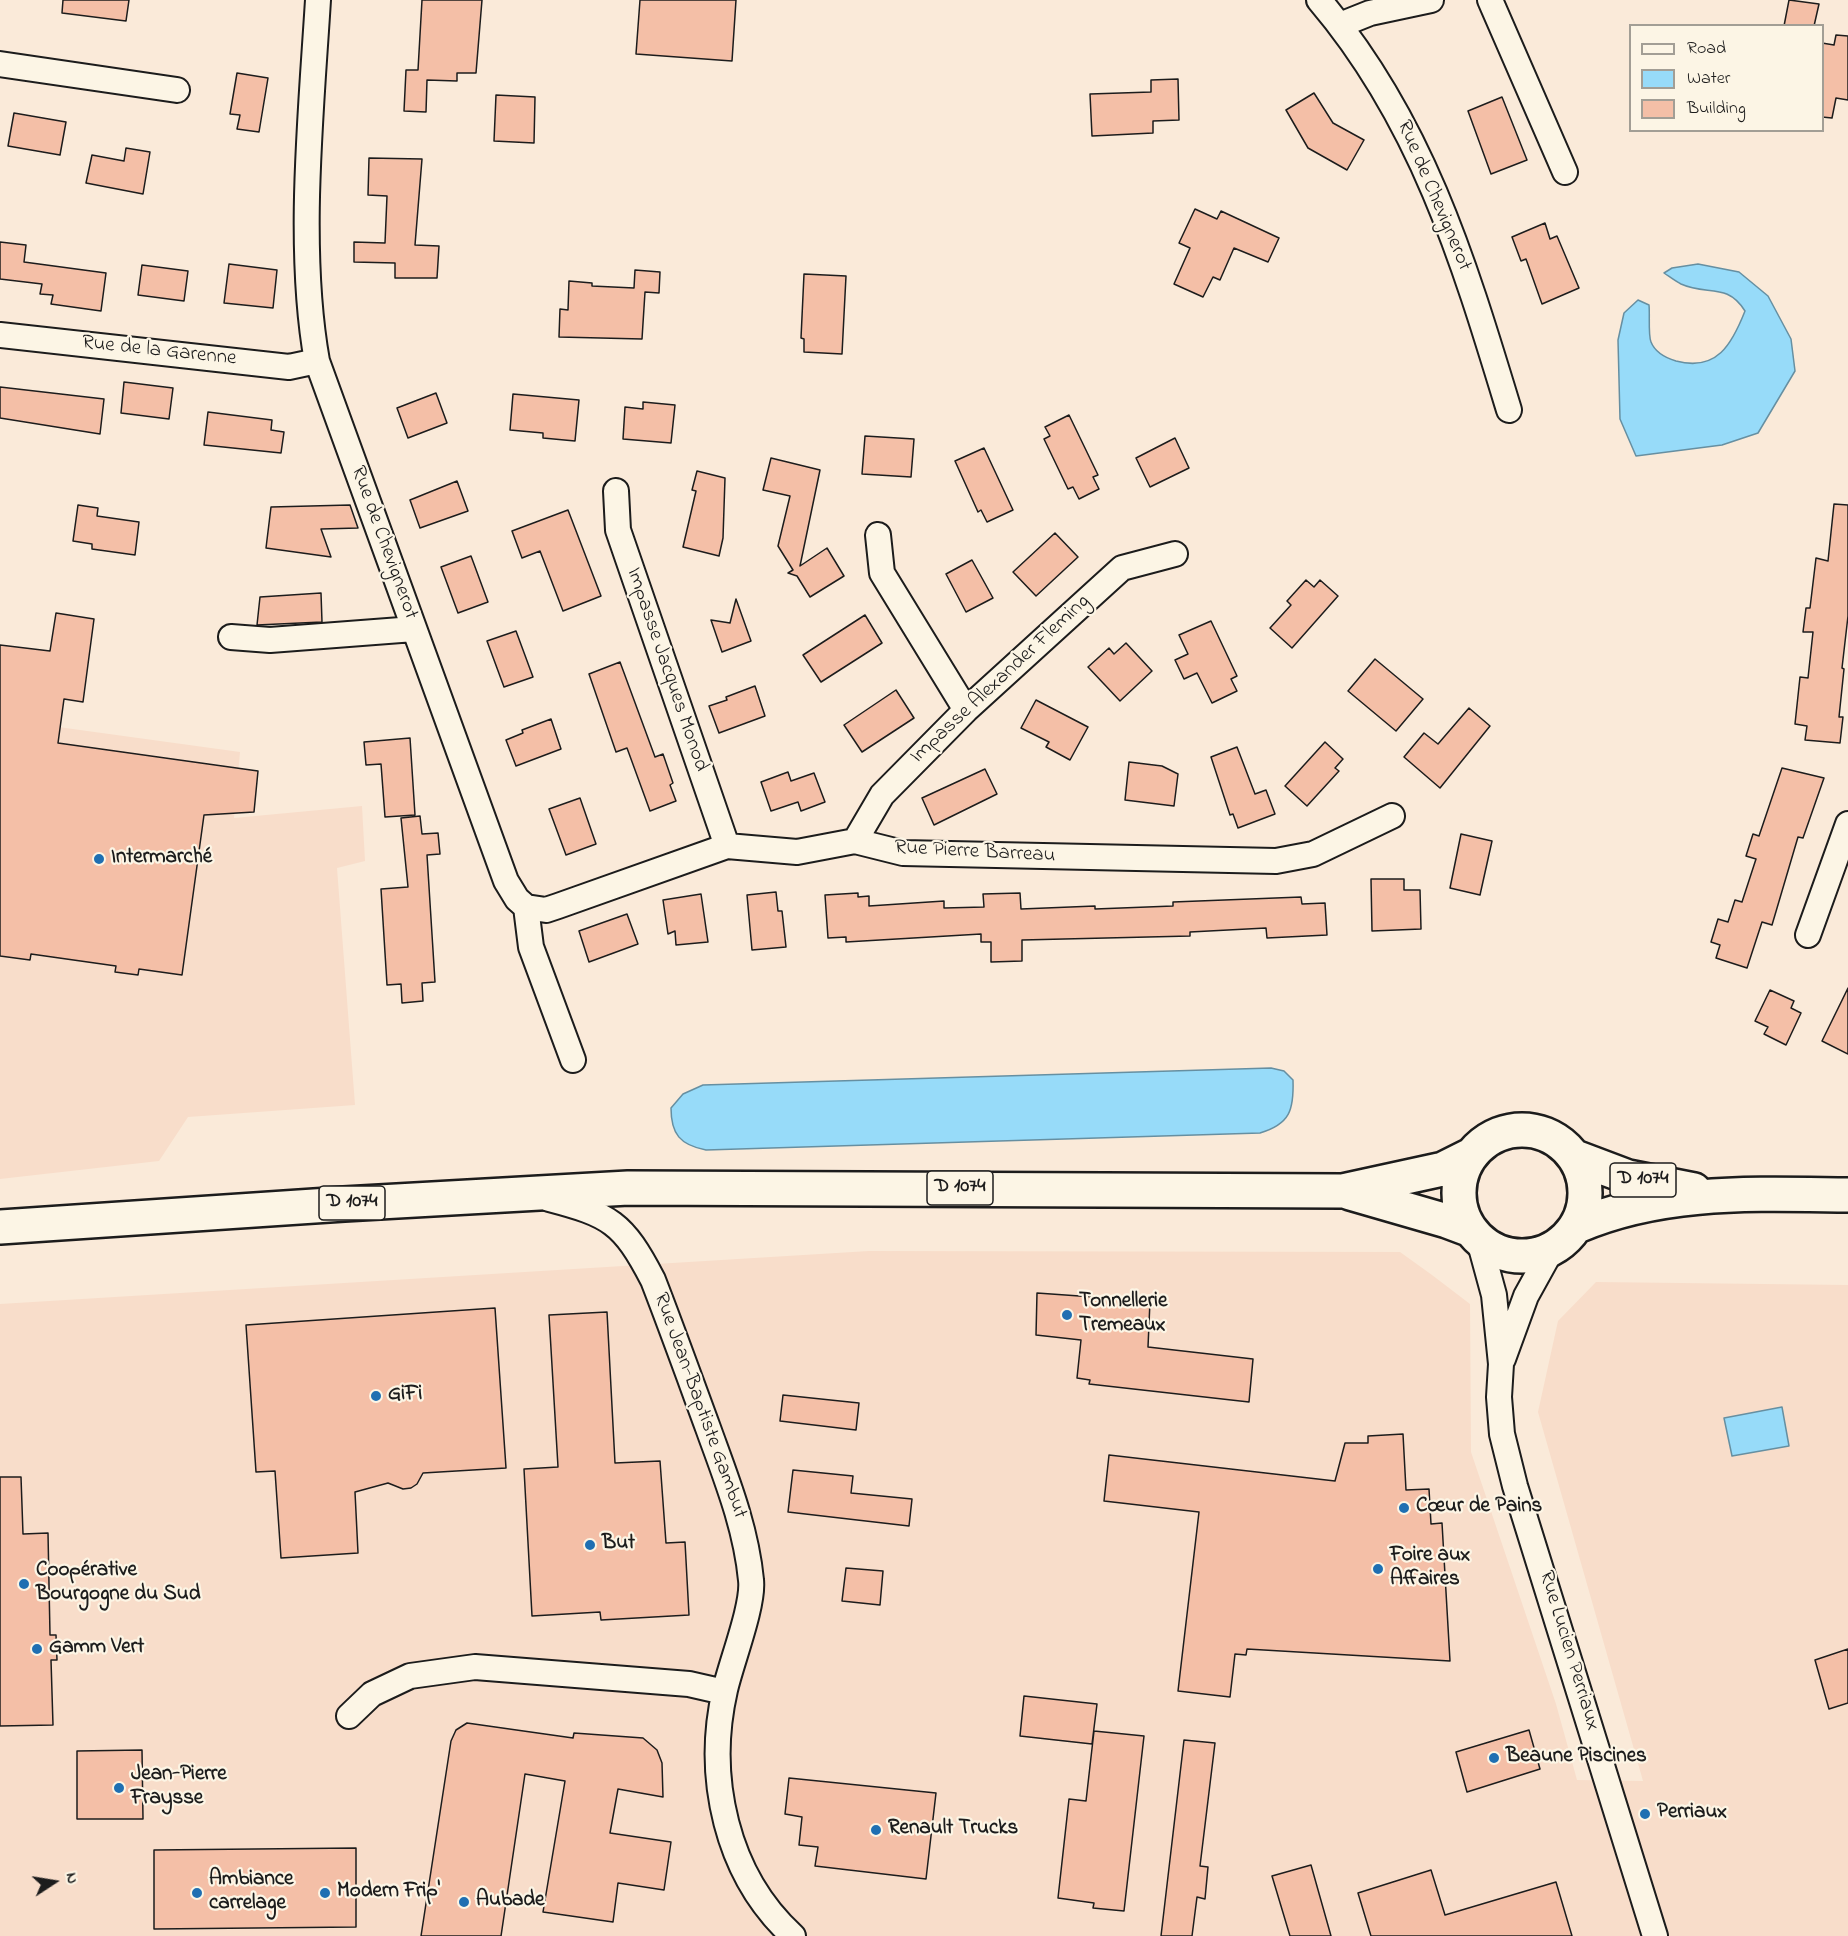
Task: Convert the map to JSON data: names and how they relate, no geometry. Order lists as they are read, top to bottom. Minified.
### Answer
{"streets":{"main road":["D 1074"],"street":["Rue de Chevignerot","Rue de la Garenne","Impasse Jacques Monod","Impasse Alexander Fleming","Rue Pierre Barreau","Rue Jean-Baptiste Gambut","Rue Lucien Perriaux"]},"crossings":[["Rue de Chevignerot","Rue de la Garenne"],["Rue de Chevignerot","Rue Pierre Barreau"],["Impasse Jacques Monod","Rue Pierre Barreau"],["Impasse Alexander Fleming","Rue Pierre Barreau"],["D 1074","Rue Jean-Baptiste Gambut"],["D 1074","Rue Lucien Perriaux"]],"places":["Intermarché","Tonnellerie Tremeaux","GiFi","Cœur de Pains","But","Foire aux Affaires","Coopérative Bourgogne du Sud","Gamm Vert","Beaune Piscines","Jean-Pierre Fraysse","Perriaux","Renault Trucks","Ambiance carrelage","Modern Frip'","Aubade"],"legend":["Road","Water","Building"],"north":"right"}
